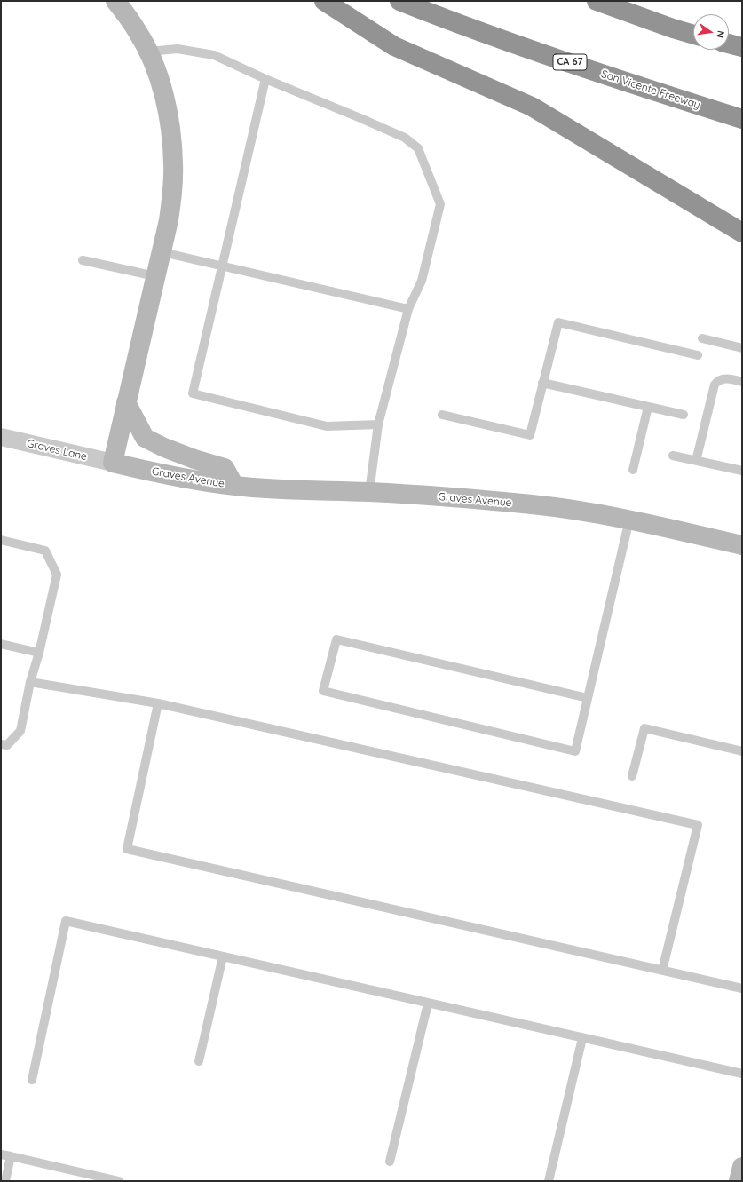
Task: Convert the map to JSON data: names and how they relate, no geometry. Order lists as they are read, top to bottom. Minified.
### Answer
{"streets":{"highway":["CA 67","San Vicente Freeway"],"main road":["Graves Avenue"],"street":["Graves Lane"]},"crossings":[["Graves Lane","Graves Avenue"]],"north":"right"}
